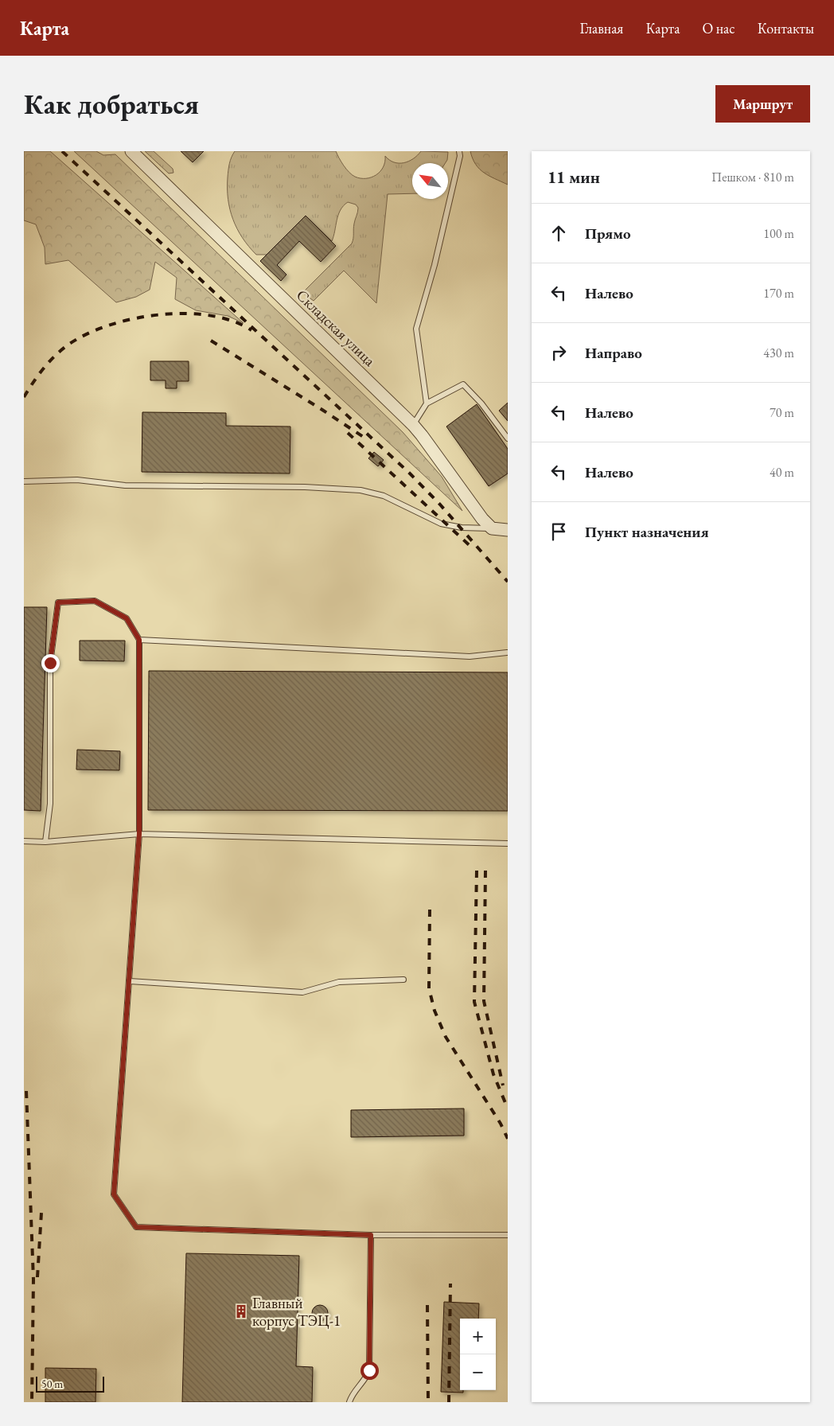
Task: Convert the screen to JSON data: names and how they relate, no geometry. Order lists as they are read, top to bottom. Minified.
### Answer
{"streets":{"street":["Складская улица"]},"places":{"building":["Главный корпус ТЭЦ-1"]},"scale_bar":"50 m","north":"top left","page":{"header":"Карта","nav":["Главная","Карта","О нас","Контакты"],"buttons":"Маршрут","title":"Как добраться","heading":["11 мин","Пешком · 810 m"],"list":[["Прямо","100 m"],["Налево","170 m"],["Направо","430 m"],["Налево","70 m"],["Налево","40 m"],"Пункт назначения"],"map_buttons":["+","−"],"scale":"50 m"}}
